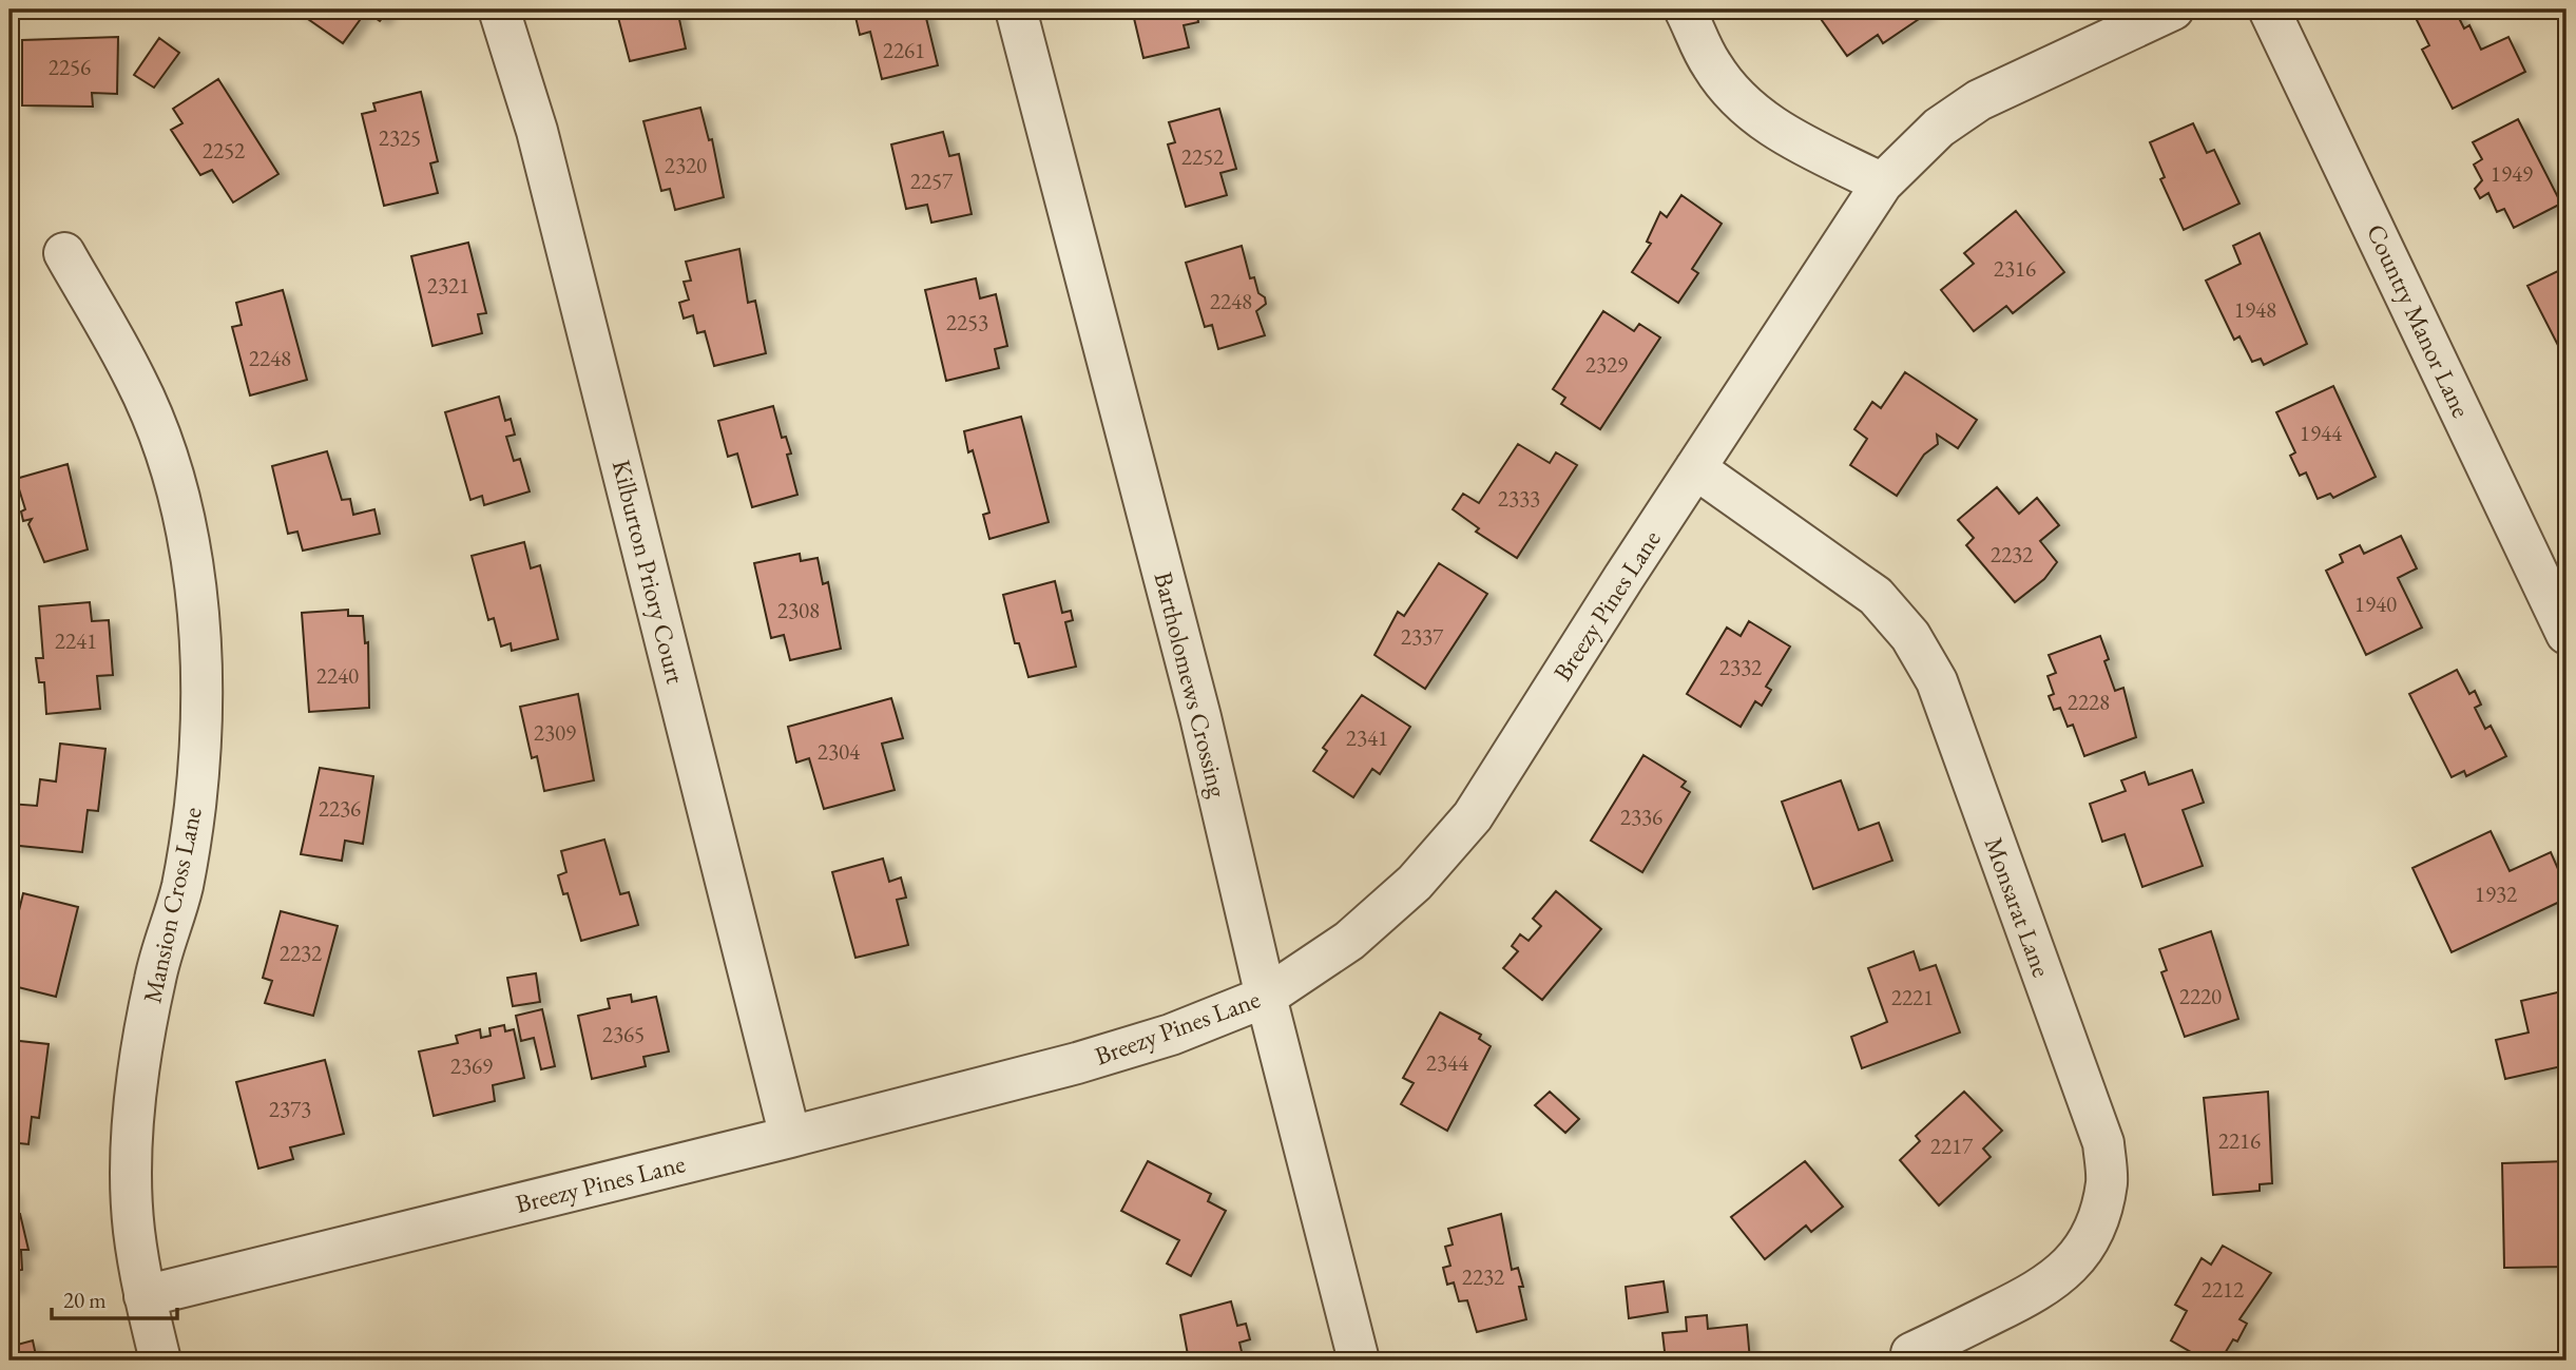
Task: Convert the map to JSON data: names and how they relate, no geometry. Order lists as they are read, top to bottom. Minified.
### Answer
{"streets":{"street":["Country Manor Lane","Kilburton Priory Court","Breezy Pines Lane","Bartholomews Crossing","Mansion Cross Lane","Monsarat Lane"]},"crossings":[["Kilburton Priory Court","Breezy Pines Lane"],["Breezy Pines Lane","Bartholomews Crossing"],["Breezy Pines Lane","Mansion Cross Lane"],["Breezy Pines Lane","Monsarat Lane"]],"house_numbers":["2261","2256","2325","2252","2252","2320","1949","2257","2316","2321","2248","1948","2253","2248","2329","1944","2333","2232","1940","2308","2337","2241","2332","2240","2228","2309","2341","2304","2236","2336","1932","2232","2220","2221","2365","2344","2369","2373","2216","2217","2232","2212"],"scale_bar":"20 m"}
